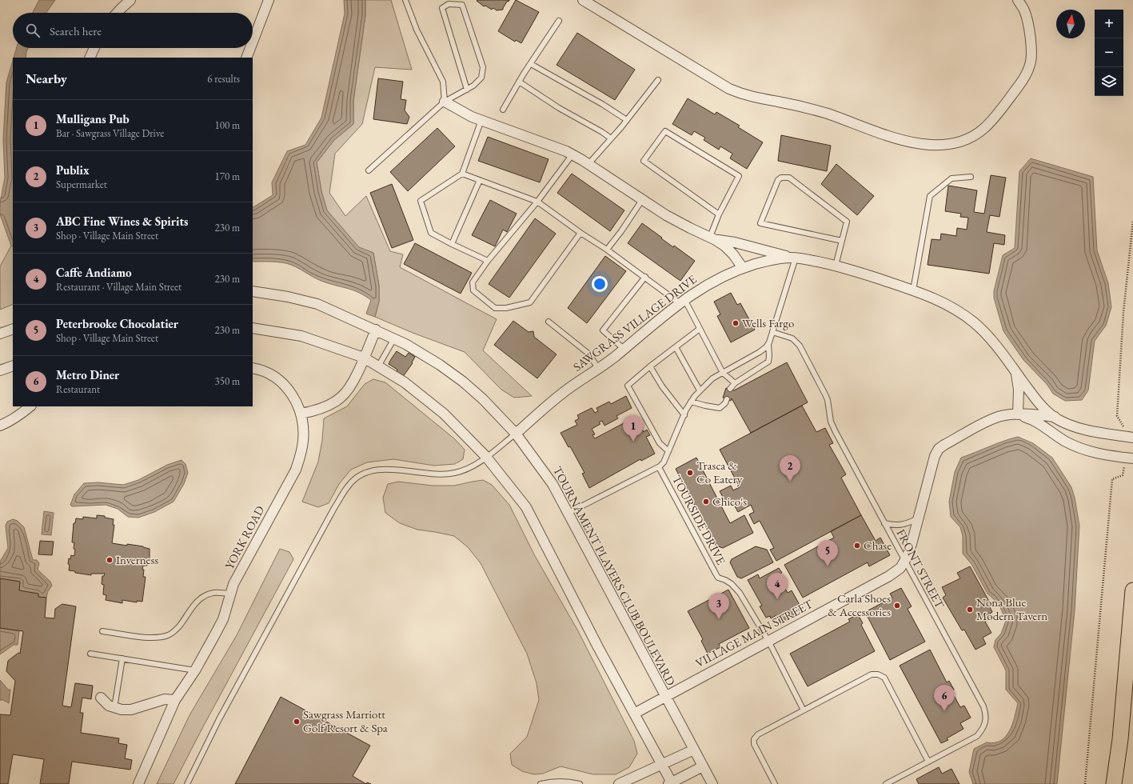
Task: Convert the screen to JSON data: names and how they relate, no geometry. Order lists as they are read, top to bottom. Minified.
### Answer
{"streets":{"street":["SAWGRASS VILLAGE DRIVE","YORK ROAD","TOURNAMENT PLAYERS CLUB BOULEVARD","VILLAGE MAIN STREET"],"lane":["TOURSIDE DRIVE","FRONT STREET"]},"crossings":[["SAWGRASS VILLAGE DRIVE","TOURNAMENT PLAYERS CLUB BOULEVARD"],["SAWGRASS VILLAGE DRIVE","VILLAGE MAIN STREET"],["TOURSIDE DRIVE","VILLAGE MAIN STREET"],["FRONT STREET","VILLAGE MAIN STREET"],["TOURNAMENT PLAYERS CLUB BOULEVARD","VILLAGE MAIN STREET"]],"places":["Wells Fargo","Trasca & Co Eatery","Chico's","Chase","Inverness","Carla Shoes & Accessories","Nona Blue Modern Tavern","Sawgrass Marriott Golf Resort & Spa"],"north":"top","page":{"map_buttons":["+","−"],"search":"Search here","heading":["Nearby","6 results"],"list":[{"mark":"1","name":"Mulligans Pub","note":"Bar · Sawgrass Village Drive","value":"100 m"},{"mark":"2","name":"Publix","note":"Supermarket","value":"170 m"},{"mark":"3","name":"ABC Fine Wines & Spirits","note":"Shop · Village Main Street","value":"230 m"},{"mark":"4","name":"Caffe Andiamo","note":"Restaurant · Village Main Street","value":"230 m"},{"mark":"5","name":"Peterbrooke Chocolatier","note":"Shop · Village Main Street","value":"230 m"},{"mark":"6","name":"Metro Diner","note":"Restaurant","value":"350 m"}],"pins":["1","2","5","4","3","6"]}}
